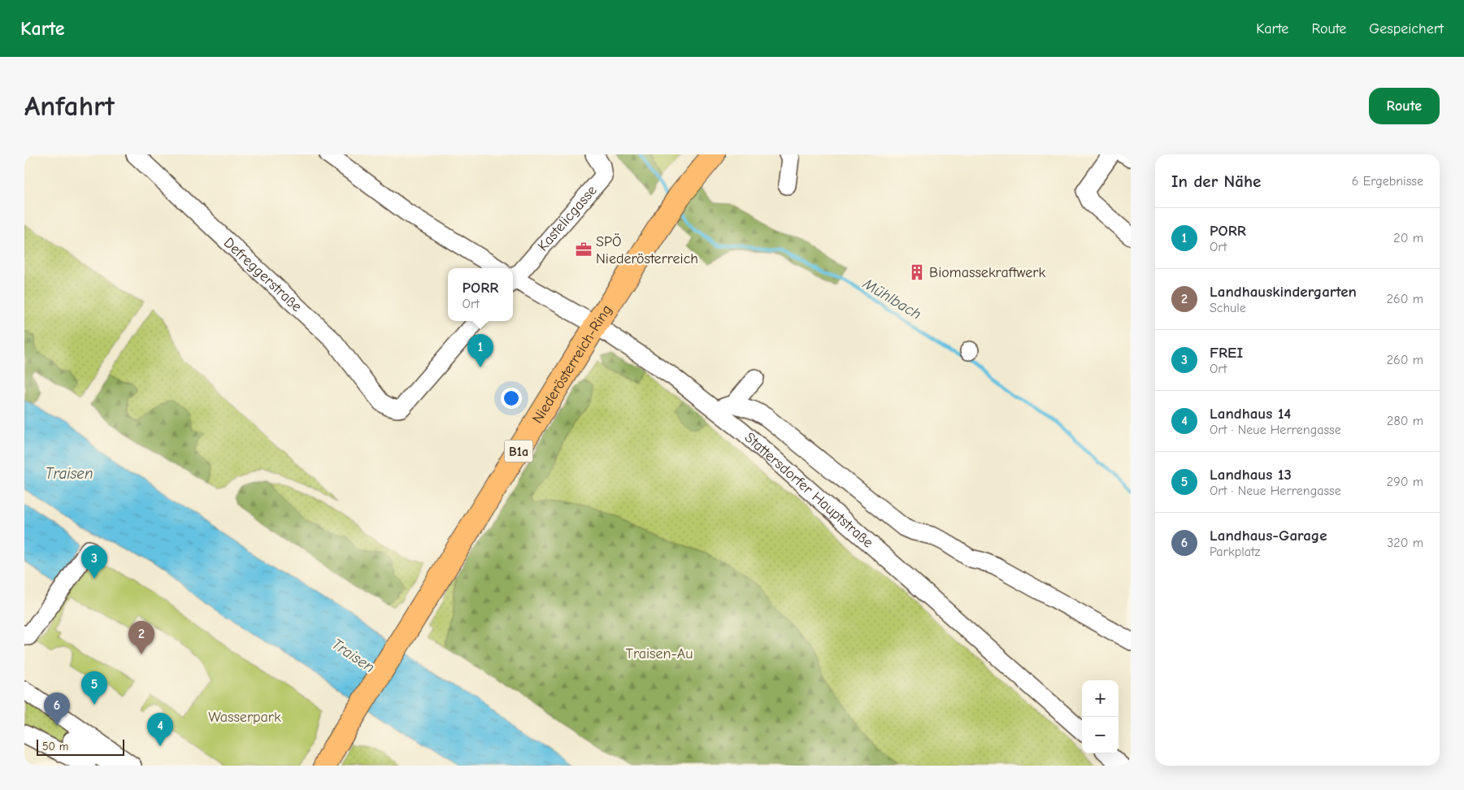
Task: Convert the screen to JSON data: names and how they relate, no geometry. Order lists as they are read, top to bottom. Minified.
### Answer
{"streets":{"main road":["Niederösterreich-Ring","B1a"],"street":["Kastelicgasse","Defreggerstraße","Stattersdorfer Hauptstraße"]},"crossings":[["Niederösterreich-Ring","Stattersdorfer Hauptstraße"]],"water":["Mühlbach","Traisen"],"parks":["Traisen-Au","Wasserpark"],"places":{"office":["SPÖ Niederösterreich"],"building":["Biomassekraftwerk"]},"scale_bar":"50 m","page":{"header":"Karte","nav":["Karte","Route","Gespeichert"],"buttons":"Route","title":"Anfahrt","heading":["In der Nähe","6 Ergebnisse"],"list":[{"mark":"1","name":"PORR","note":"Ort","value":"20 m"},{"mark":"2","name":"Landhauskindergarten","note":"Schule","value":"260 m"},{"mark":"3","name":"FREI","note":"Ort","value":"260 m"},{"mark":"4","name":"Landhaus 14","note":"Ort · Neue Herrengasse","value":"280 m"},{"mark":"5","name":"Landhaus 13","note":"Ort · Neue Herrengasse","value":"290 m"},{"mark":"6","name":"Landhaus-Garage","note":"Parkplatz","value":"320 m"}],"popup":["PORR","Ort"],"pins":["1","3","2","5","6","4"],"map_buttons":["+","−"],"scale":"50 m"}}
